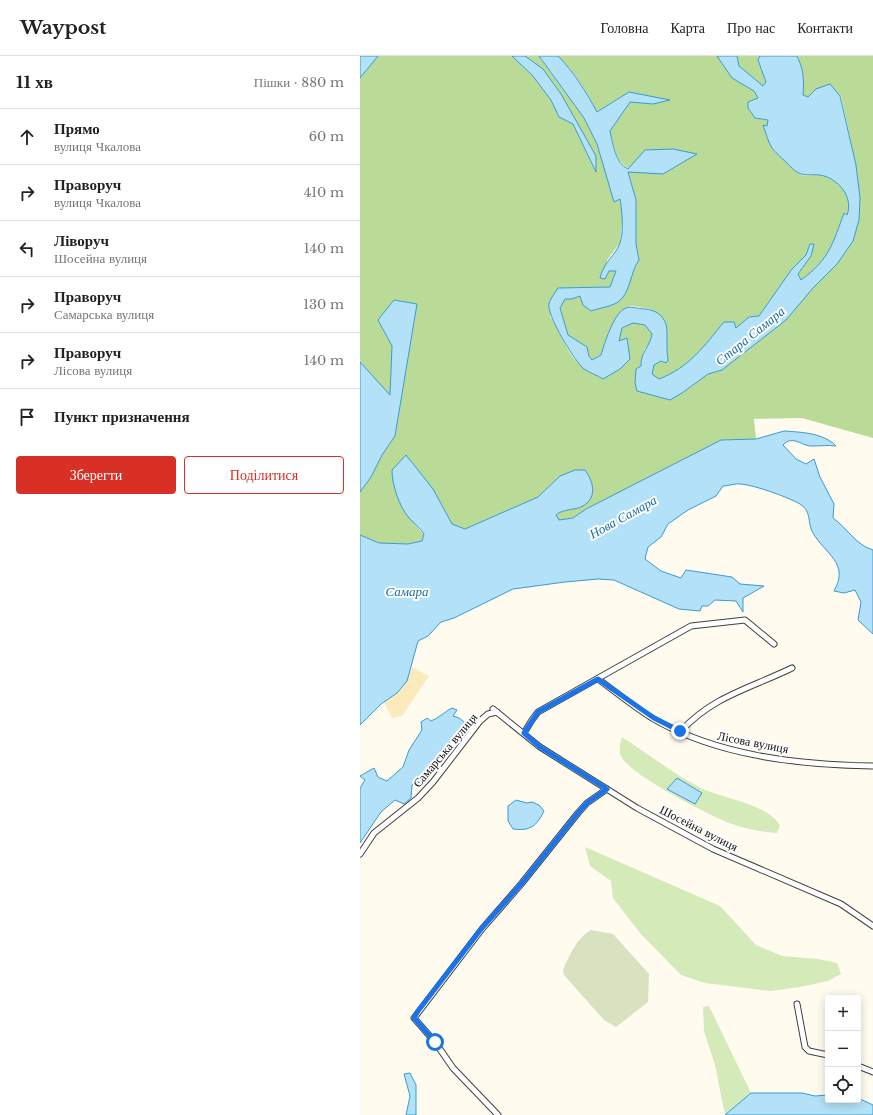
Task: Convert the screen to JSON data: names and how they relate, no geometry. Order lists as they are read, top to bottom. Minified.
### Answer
{"streets":{"street":["Лісова вулиця","Самарська вулиця","Шосейна вулиця"]},"crossings":[["Самарська вулиця","Шосейна вулиця"]],"water":["Стара Самара","Нова Самара","Самара"],"page":{"header":"Waypost","nav":["Головна","Карта","Про нас","Контакти"],"heading":["11 хв","Пішки · 880 m"],"list":[["Прямо","вулиця Чкалова","60 m"],["Праворуч","вулиця Чкалова","410 m"],["Ліворуч","Шосейна вулиця","140 m"],["Праворуч","Самарська вулиця","130 m"],["Праворуч","Лісова вулиця","140 m"],"Пункт призначення"],"buttons":["Зберегти","Поділитися"],"map_buttons":["+","−"]}}
